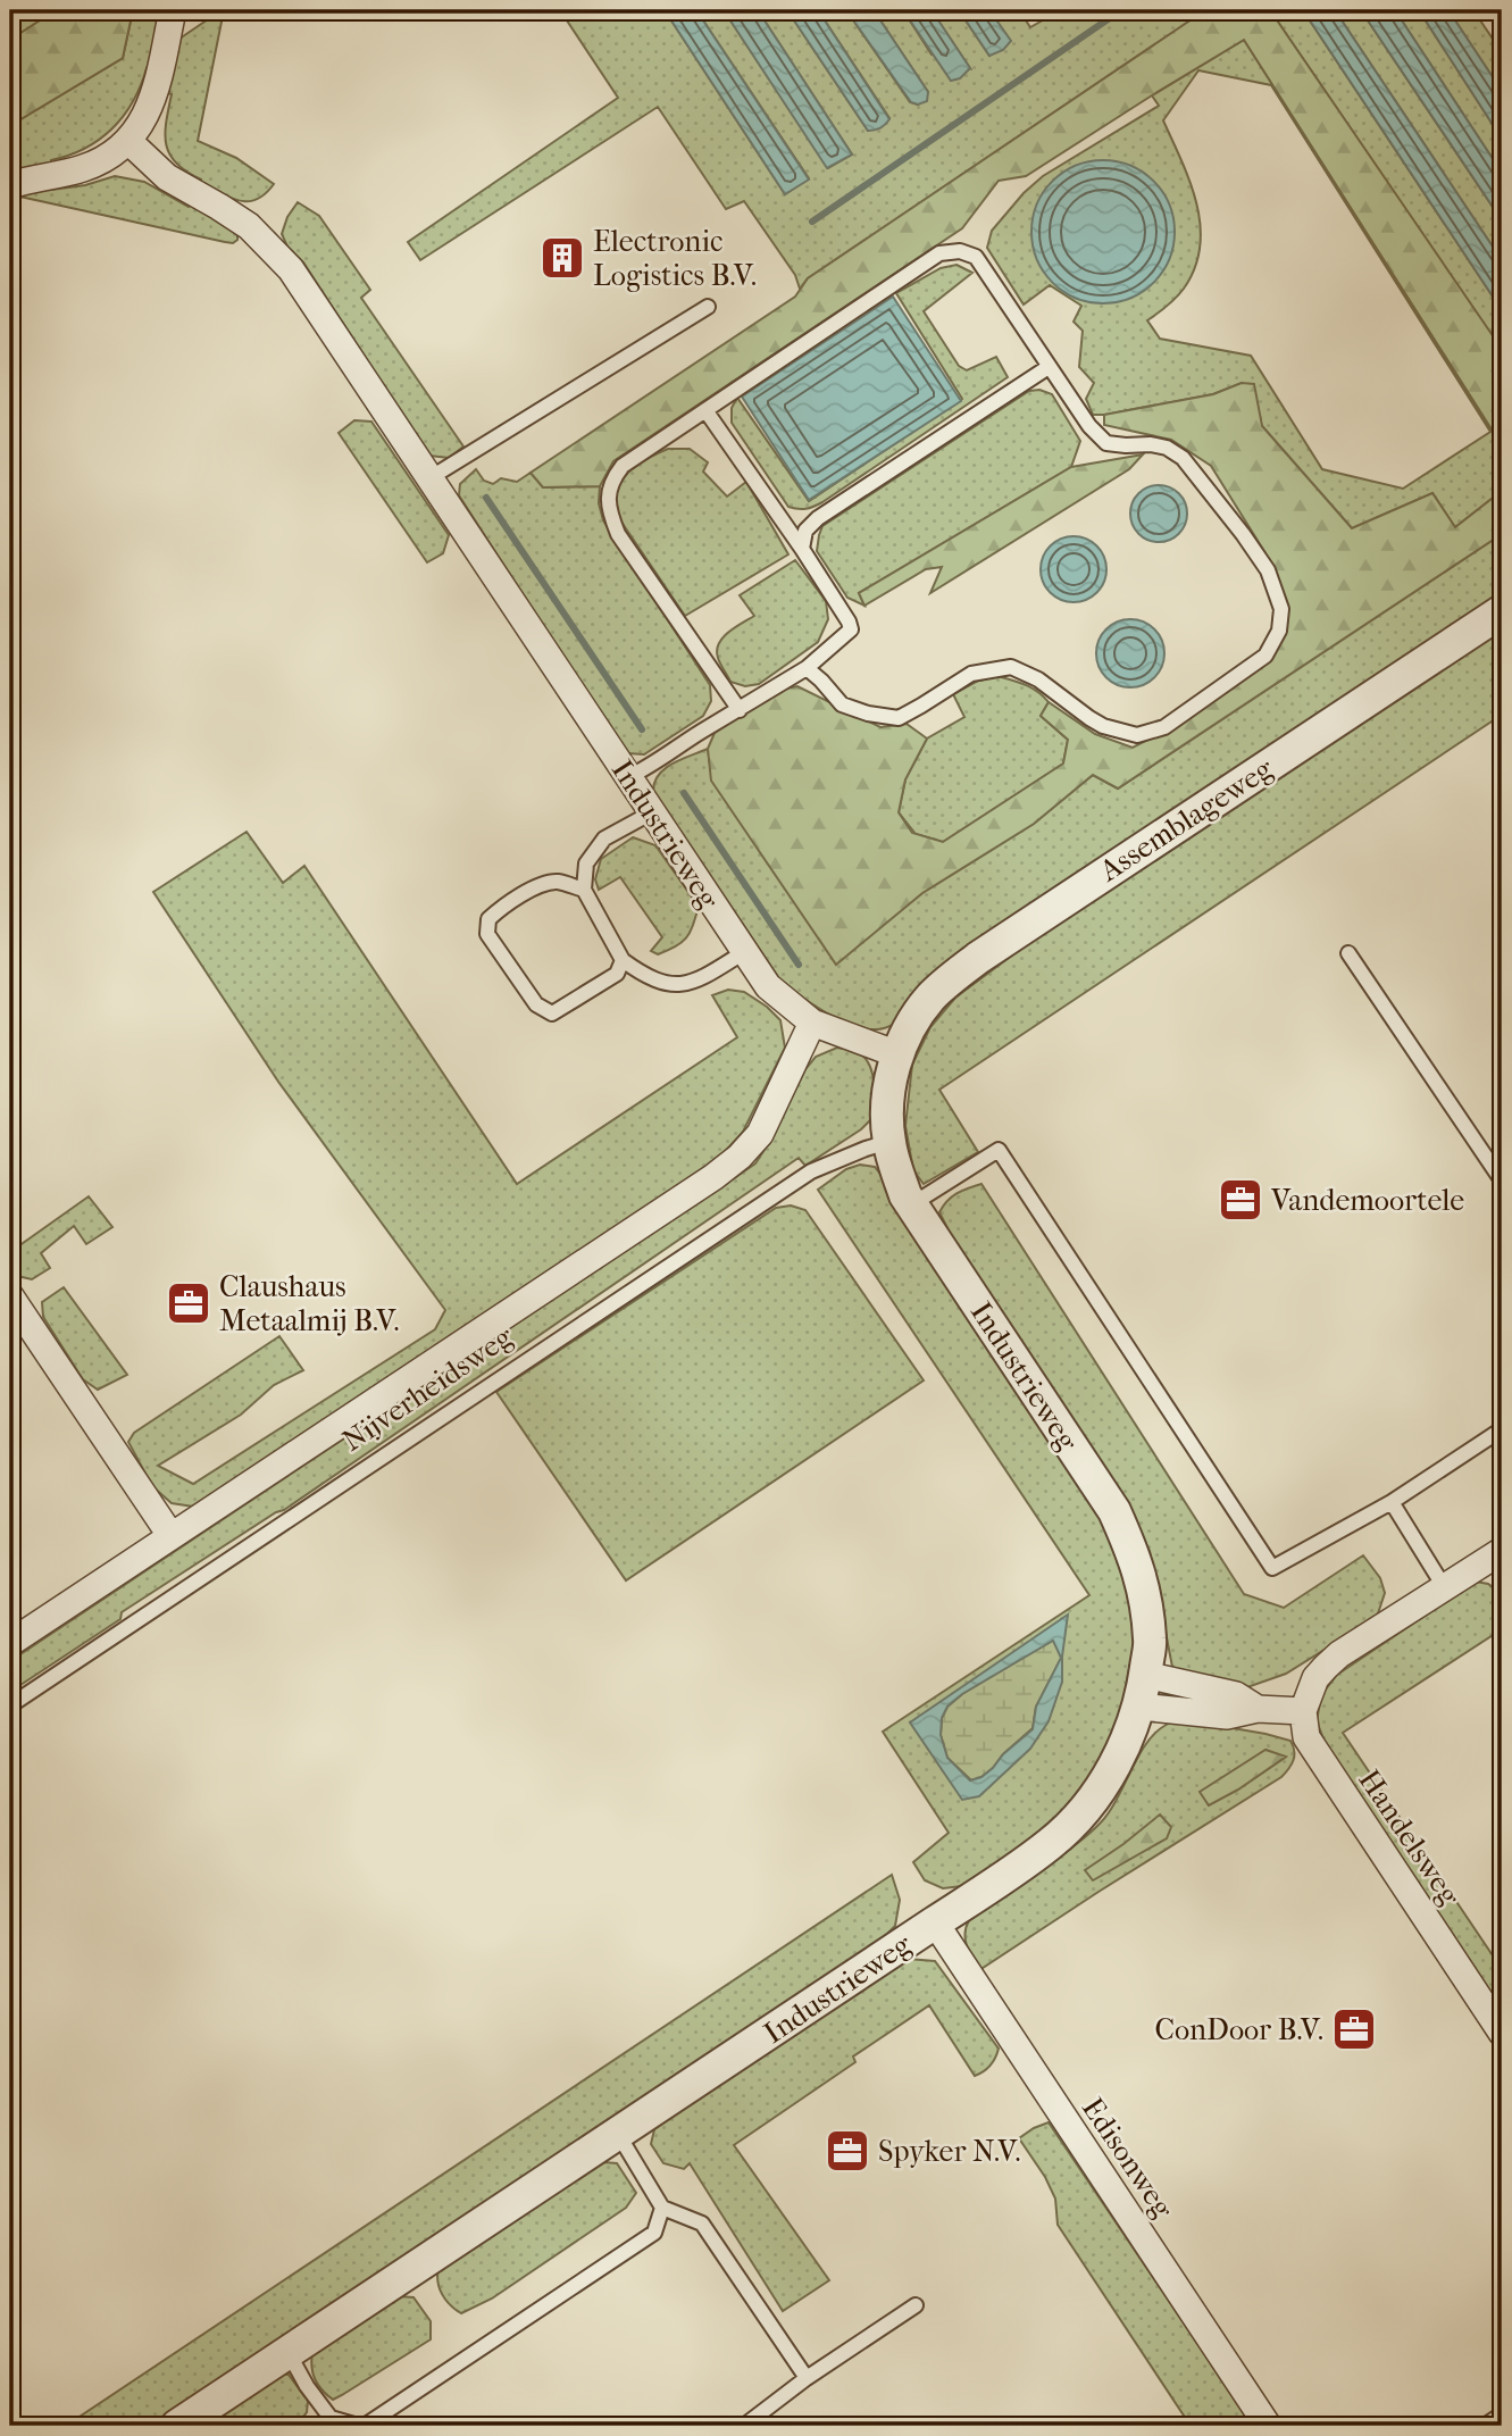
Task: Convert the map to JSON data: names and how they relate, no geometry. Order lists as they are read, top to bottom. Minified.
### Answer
{"streets":{"street":["Assemblageweg","Industrieweg","Nijverheidsweg","Handelsweg","Edisonweg"]},"crossings":[["Assemblageweg","Industrieweg"],["Industrieweg","Nijverheidsweg"],["Industrieweg","Edisonweg"]],"places":{"building":["Electronic Logistics B.V."],"office":["Vandemoortele","Claushaus Metaalmij B.V.","ConDoor B.V.","Spyker N.V."]}}
